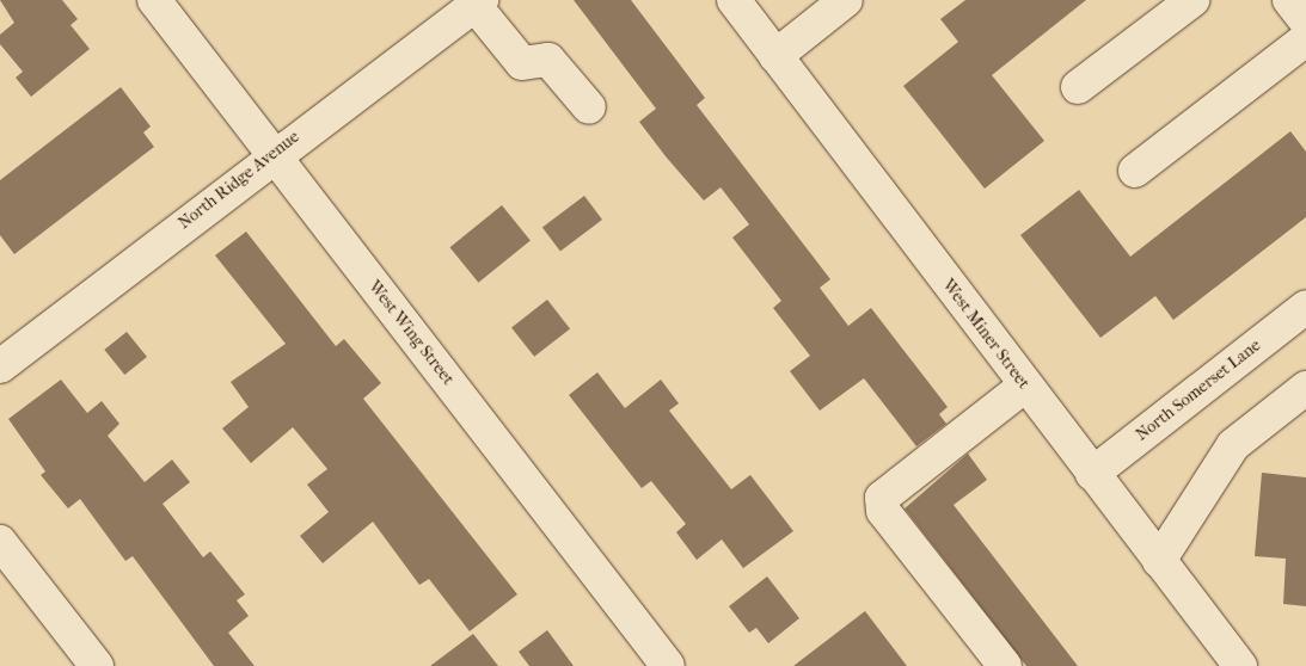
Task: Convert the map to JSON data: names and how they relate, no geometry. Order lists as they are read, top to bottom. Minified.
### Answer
{"streets":{"street":["North Ridge Avenue","West Wing Street","West Miner Street","North Somerset Lane"]},"crossings":[["North Ridge Avenue","West Wing Street"],["West Miner Street","North Somerset Lane"]]}
